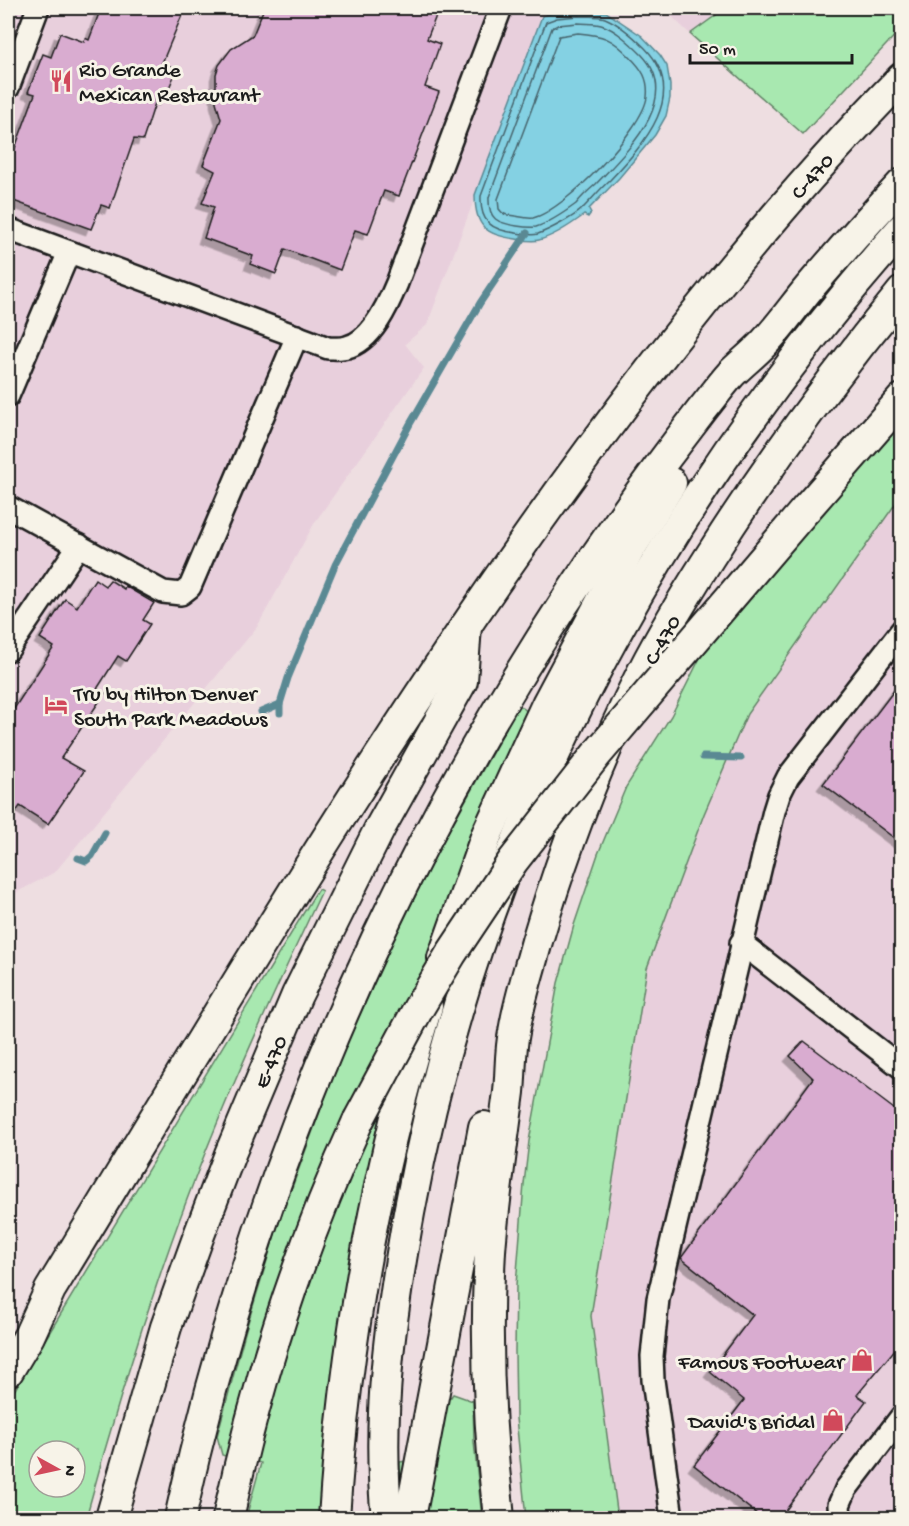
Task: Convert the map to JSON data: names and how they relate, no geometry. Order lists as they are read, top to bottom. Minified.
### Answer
{"streets":{"highway":["C-470","E-470"]},"crossings":[["C-470","E-470"]],"places":{"restaurant":["Rio Grande Mexican Restaurant"],"hotel":["Tru by Hilton Denver South Park Meadows"],"shop":["Famous Footwear","David's Bridal"]},"scale_bar":"50 m","north":"right"}
